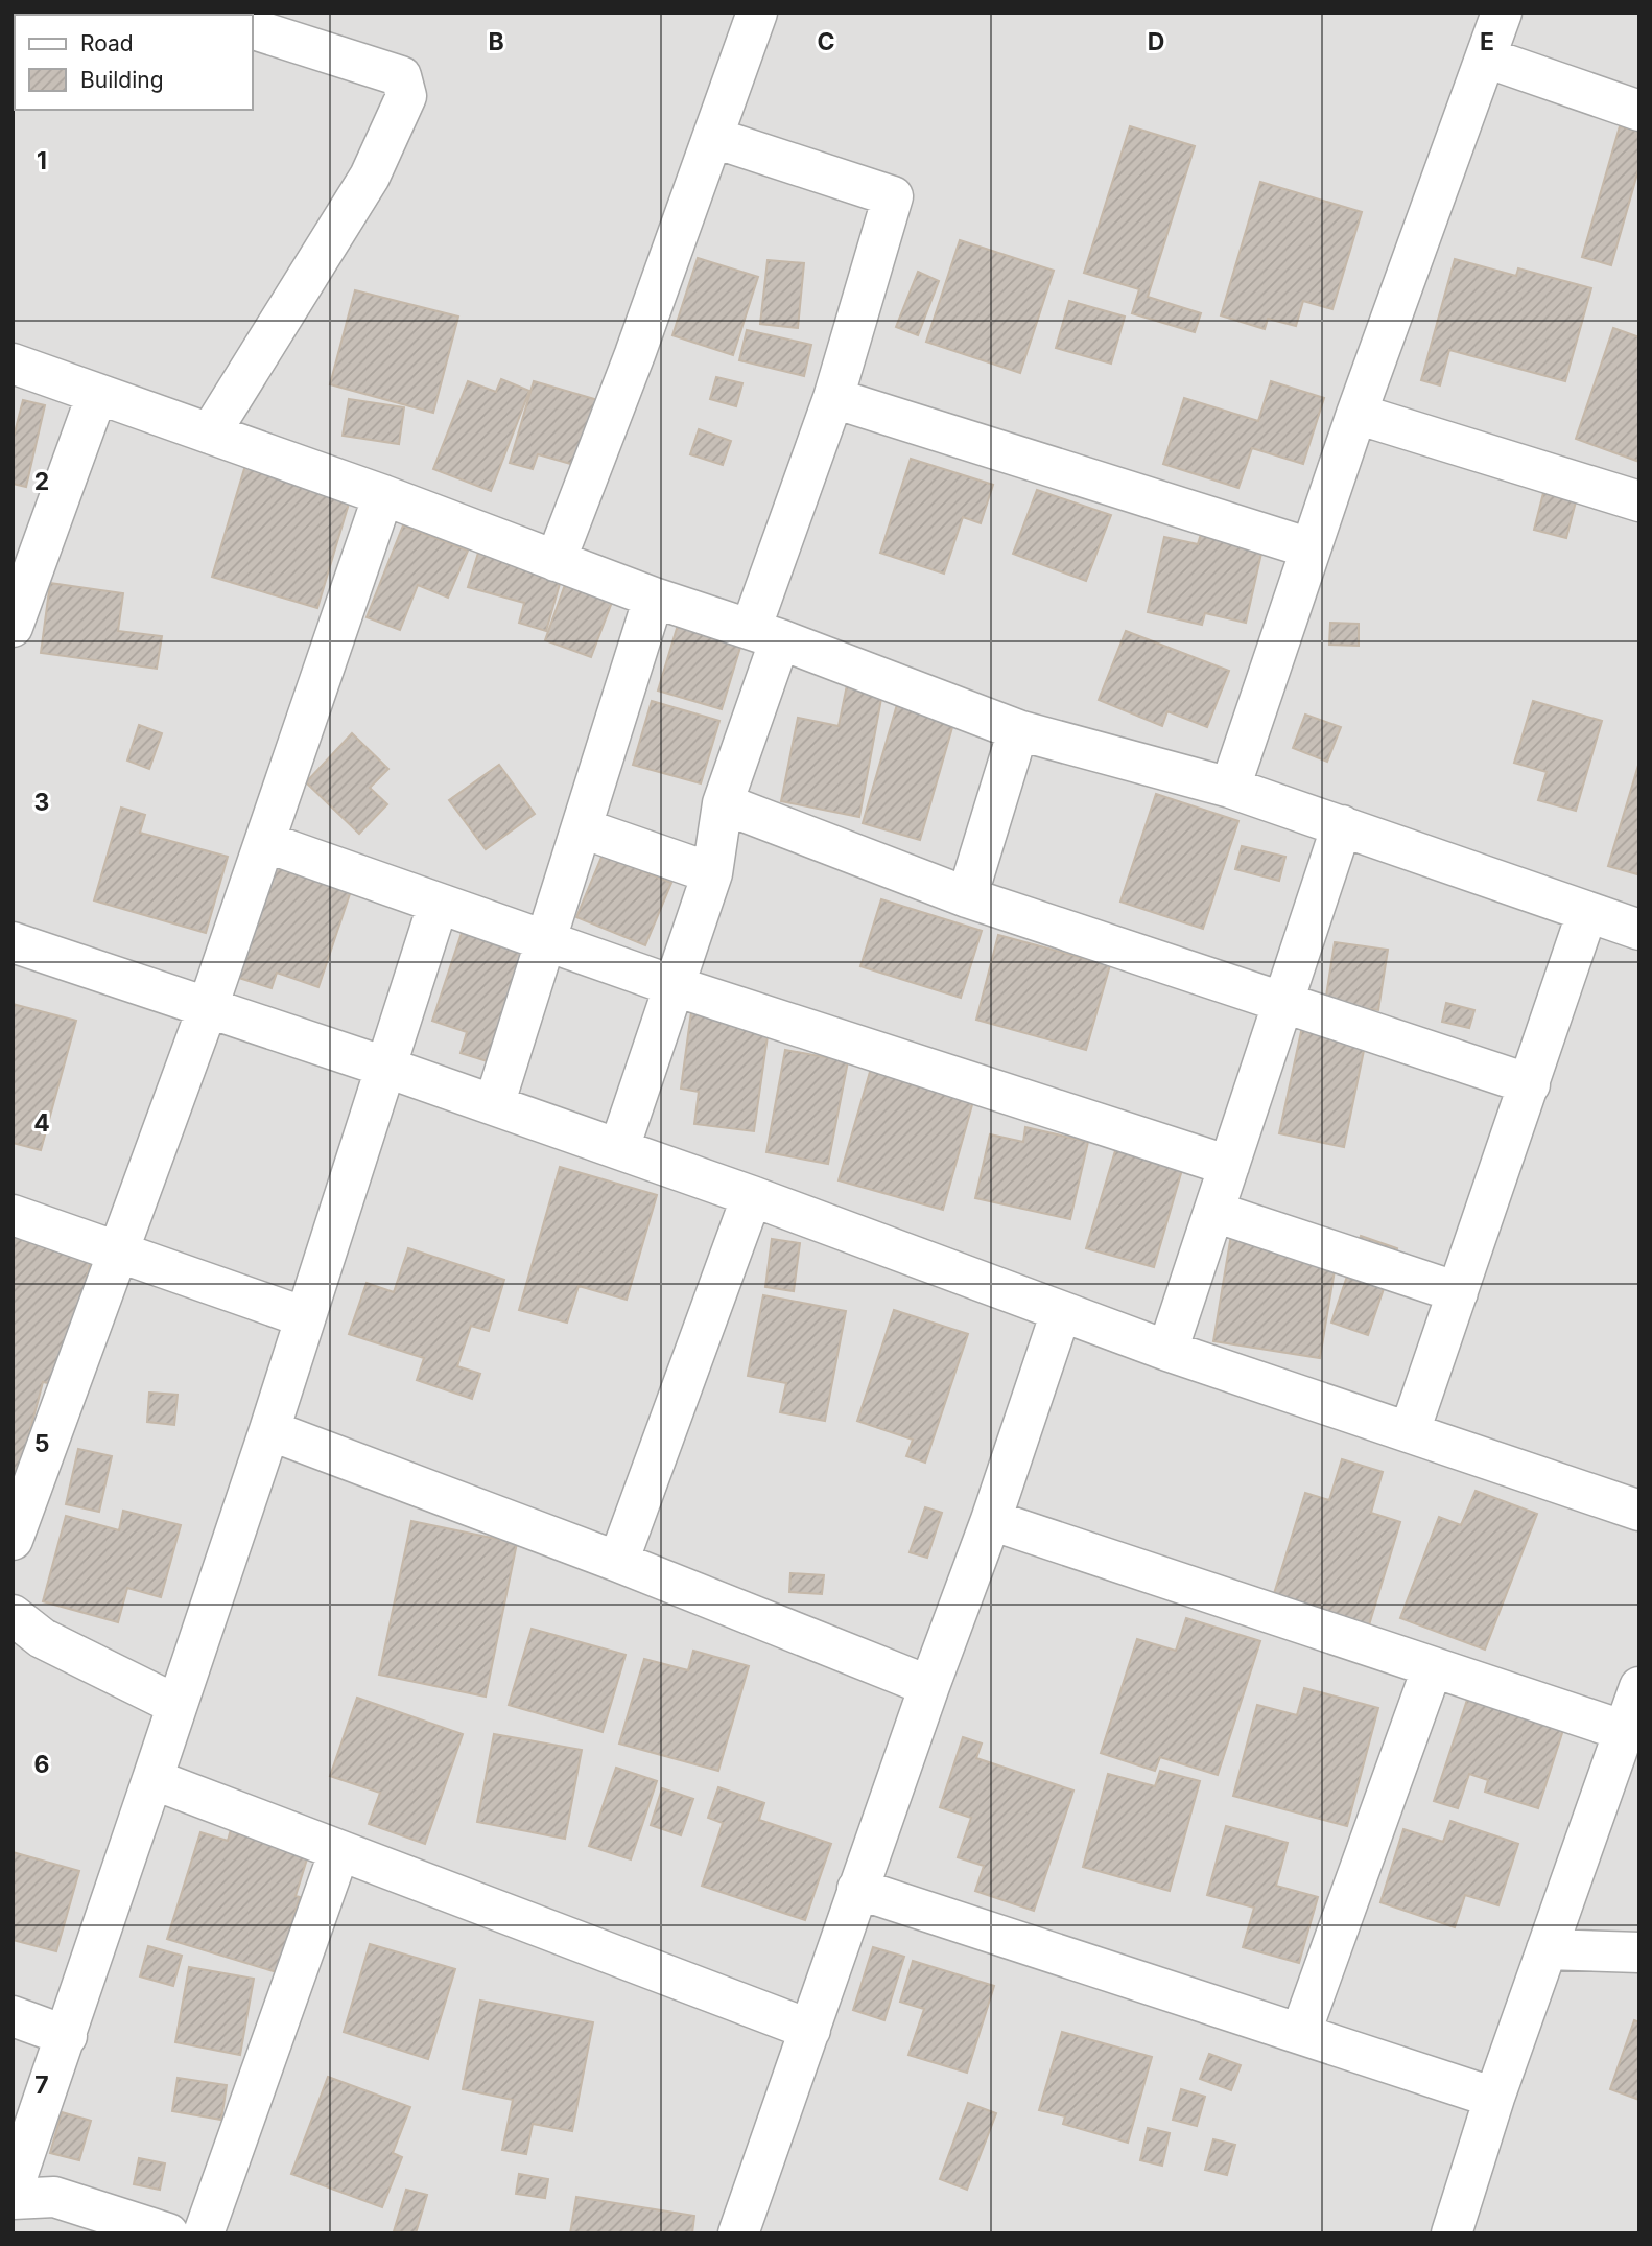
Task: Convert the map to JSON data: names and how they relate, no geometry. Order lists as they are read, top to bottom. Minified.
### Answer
{"legend":["Road","Building"],"grid":{"columns":["B","C","D","E"],"rows":["1","2","3","4","5","6","7"]}}
